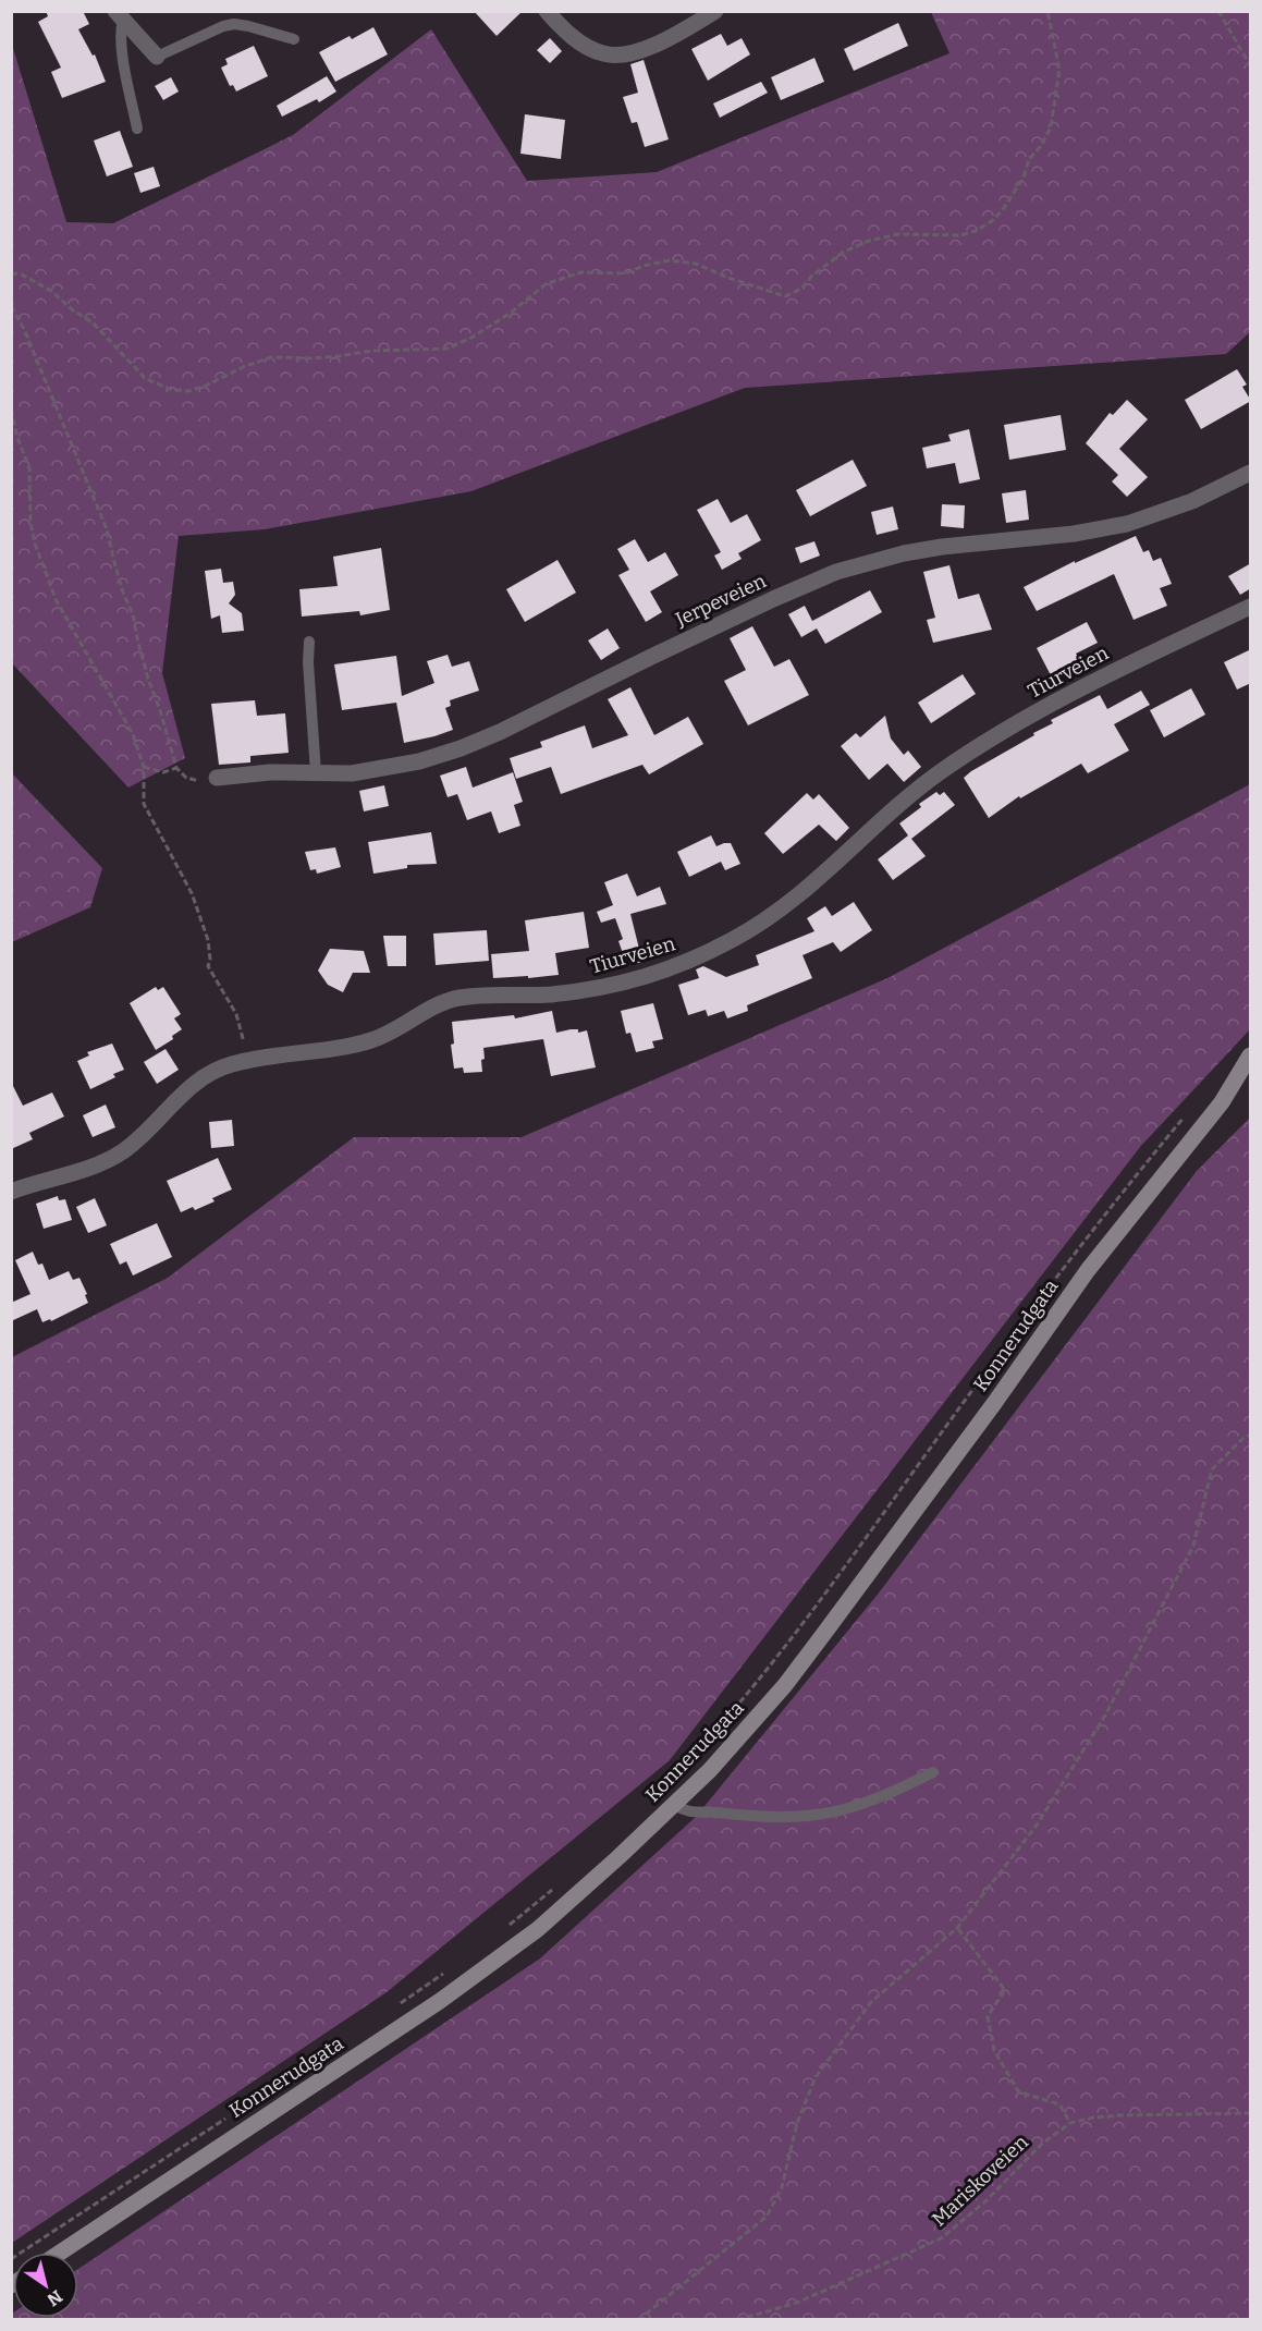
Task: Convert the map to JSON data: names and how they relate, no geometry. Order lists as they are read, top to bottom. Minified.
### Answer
{"streets":{"main road":["Konnerudgata"],"street":["Jerpeveien","Tiurveien"],"path":["Mariskoveien"]},"north":"bottom right"}
